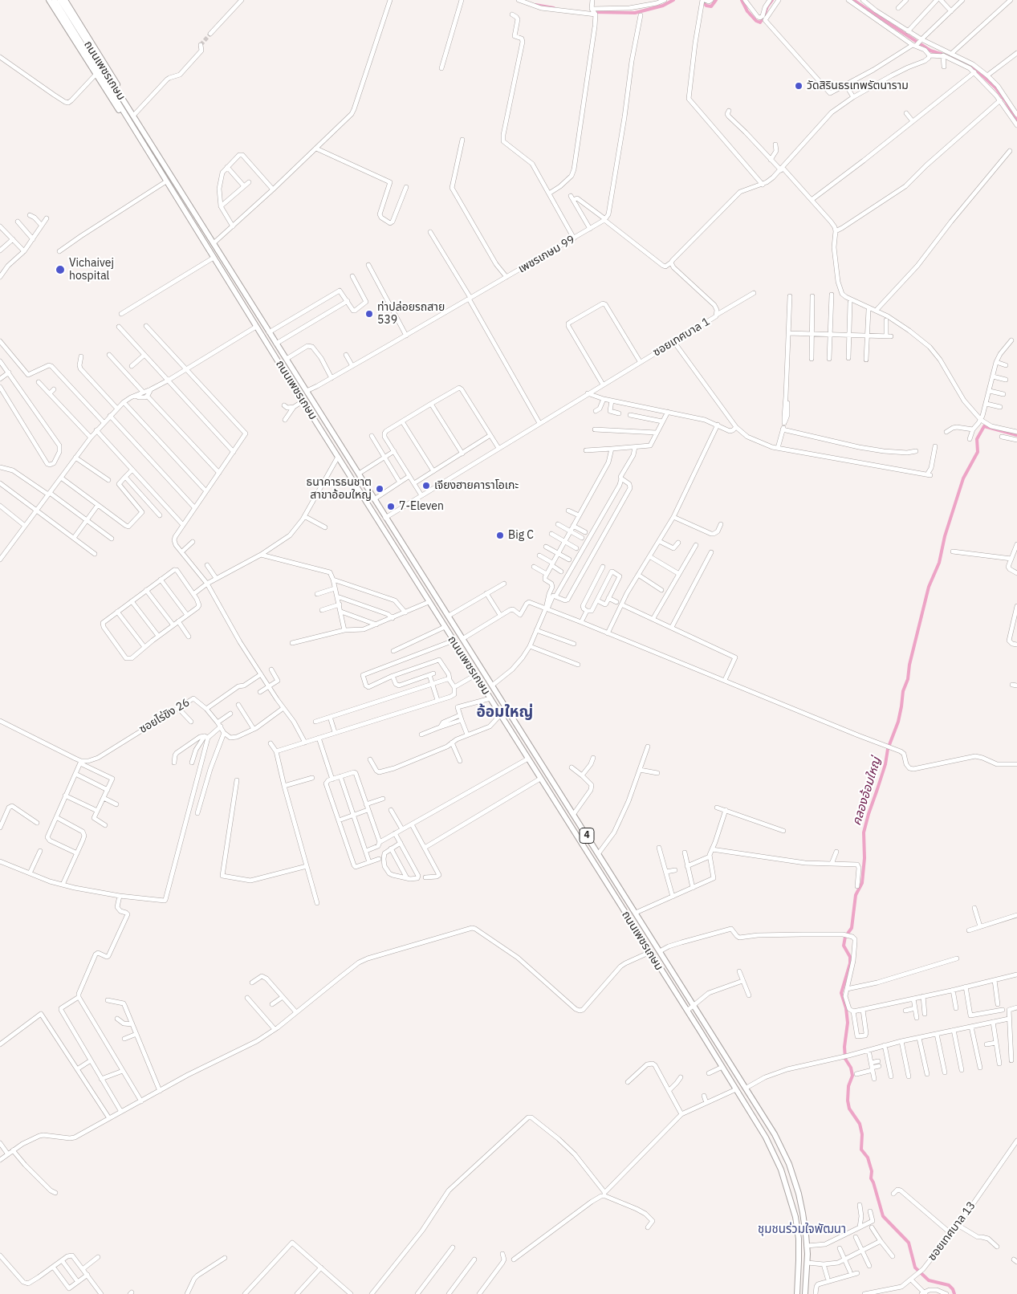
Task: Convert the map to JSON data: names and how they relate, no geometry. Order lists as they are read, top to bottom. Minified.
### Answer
{"streets":{"main road":["ถนนเพชรเกษม","4"],"street":["เพชรเกษม 99","ซอยเทศบาล 1","ซอยไร่ขิง 26","ซอยเทศบาล 13"]},"crossings":[["ถนนเพชรเกษม","เพชรเกษม 99"],["ถนนเพชรเกษม","ซอยเทศบาล 1"]],"districts":["อ้อมใหญ่","ชุมชนร่วมใจพัฒนา"],"water":["คลองอ้อมใหญ่"],"places":["วัดสิรินธรเทพรัตนาราม","Vichaivej hospital","ท่าปล่อยรถสาย 539","เจียงฮายคาราโอเกะ","ธนาคารธนชาต สาขาอ้อมใหญ่","7-Eleven","Big C"]}
